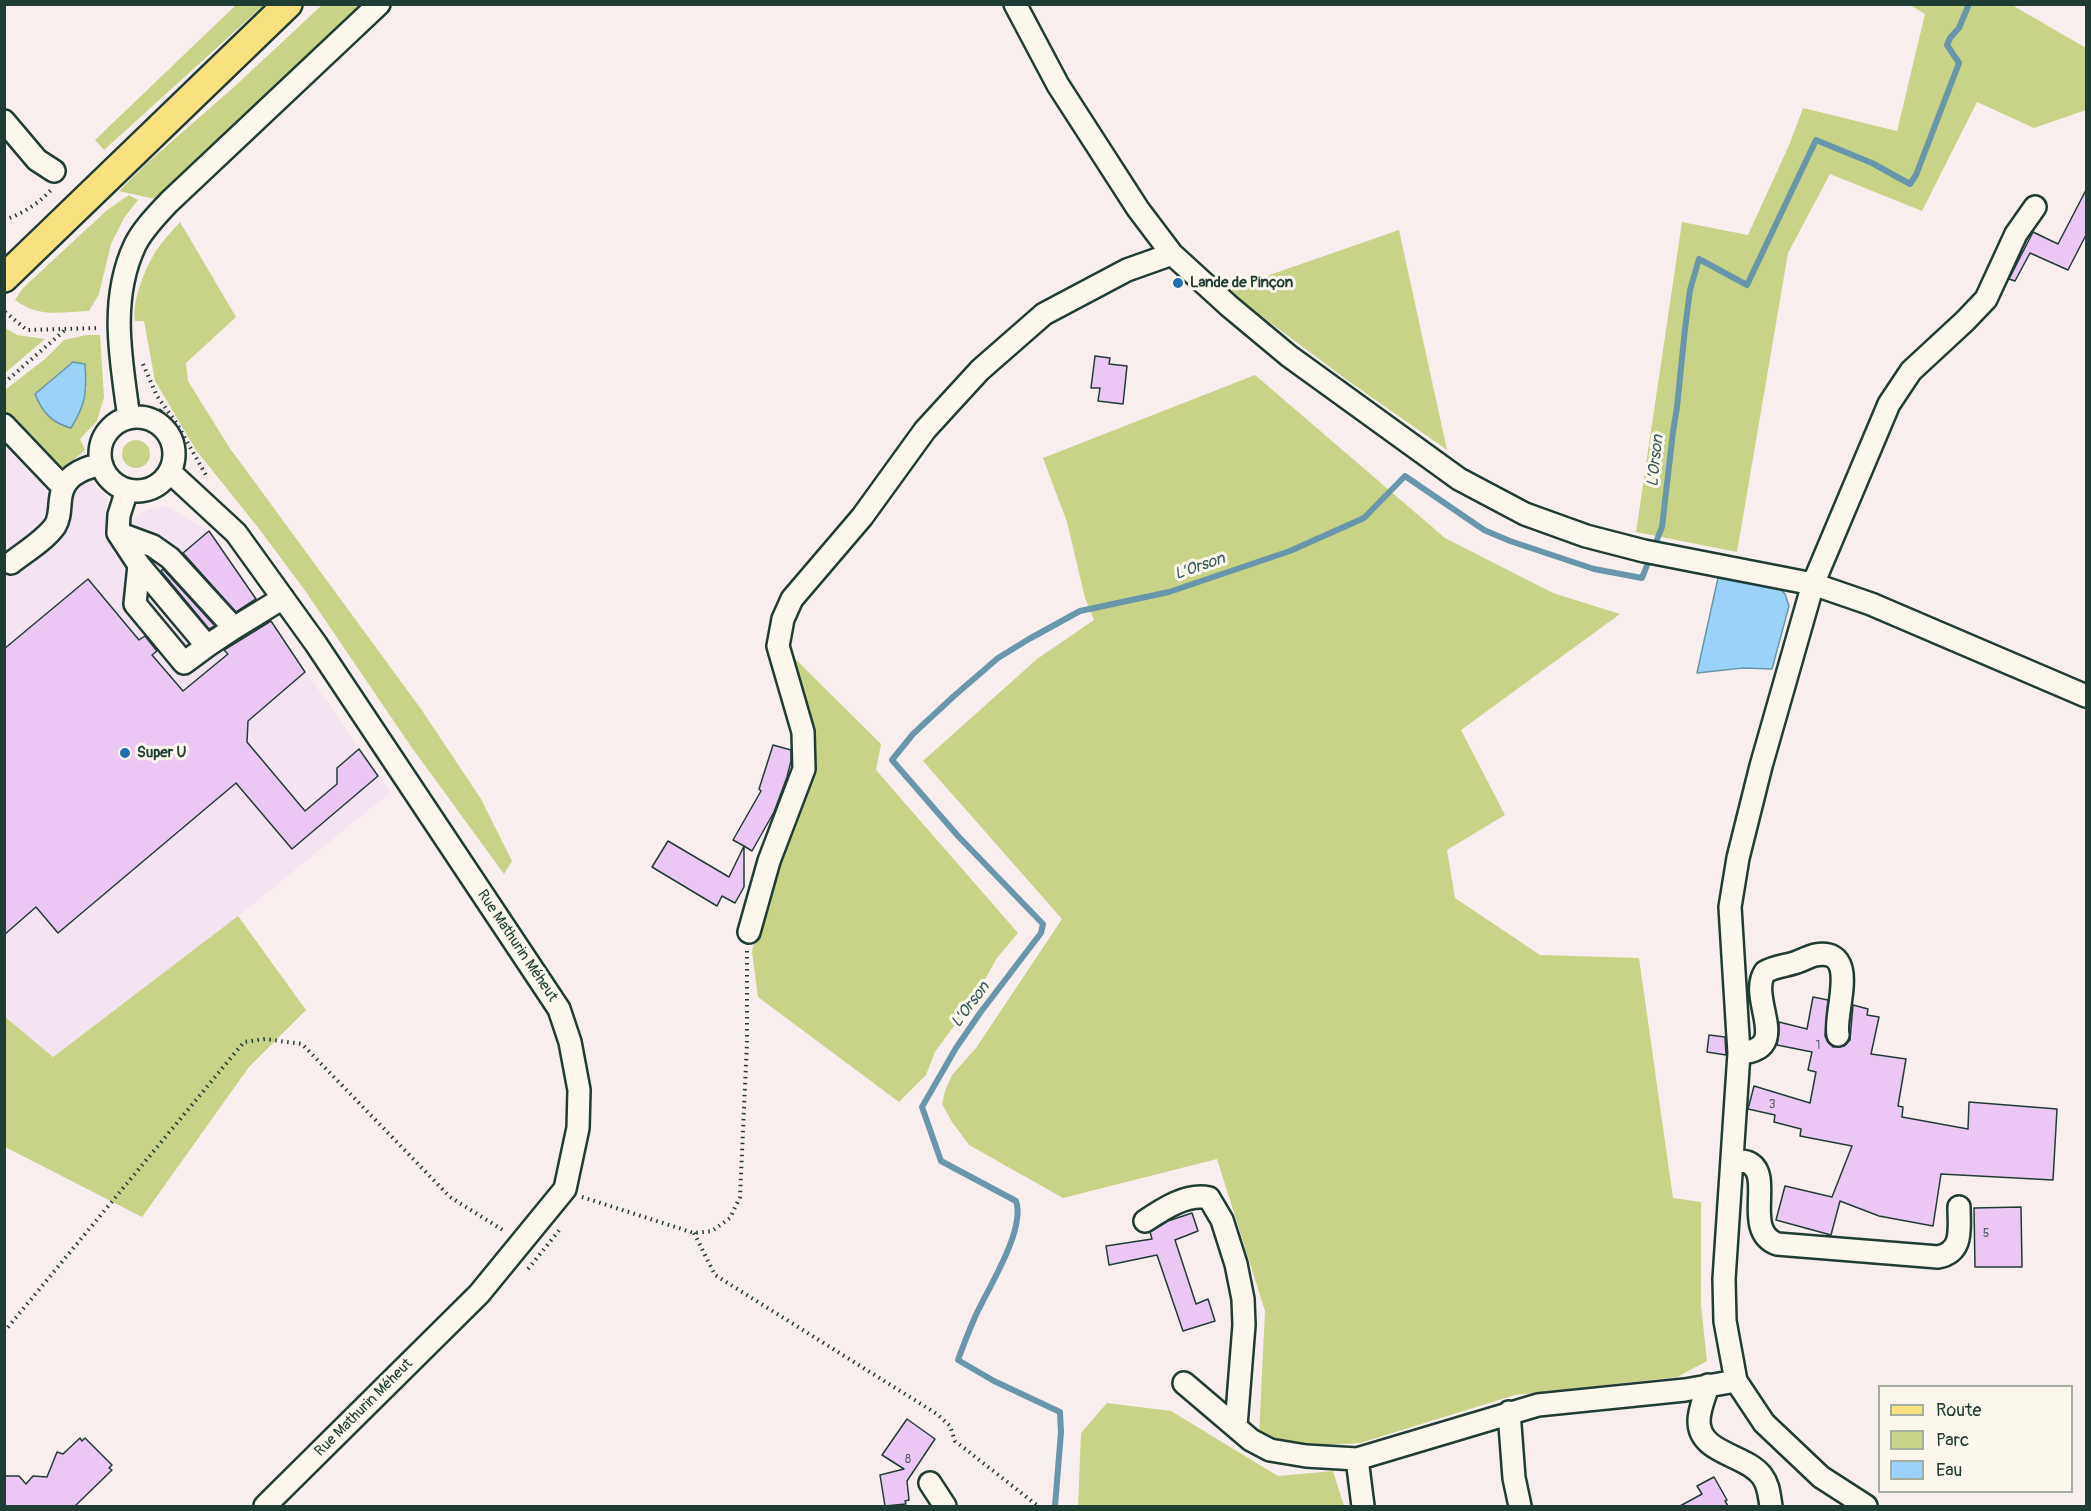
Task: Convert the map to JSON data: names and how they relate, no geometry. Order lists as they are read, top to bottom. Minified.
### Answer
{"streets":{"street":["Rue Mathurin Méheut"]},"water":["L’Orson"],"places":["Lande de Pinçon","Super U"],"house_numbers":["1","3","5","8"],"legend":["Route","Parc","Eau"]}
